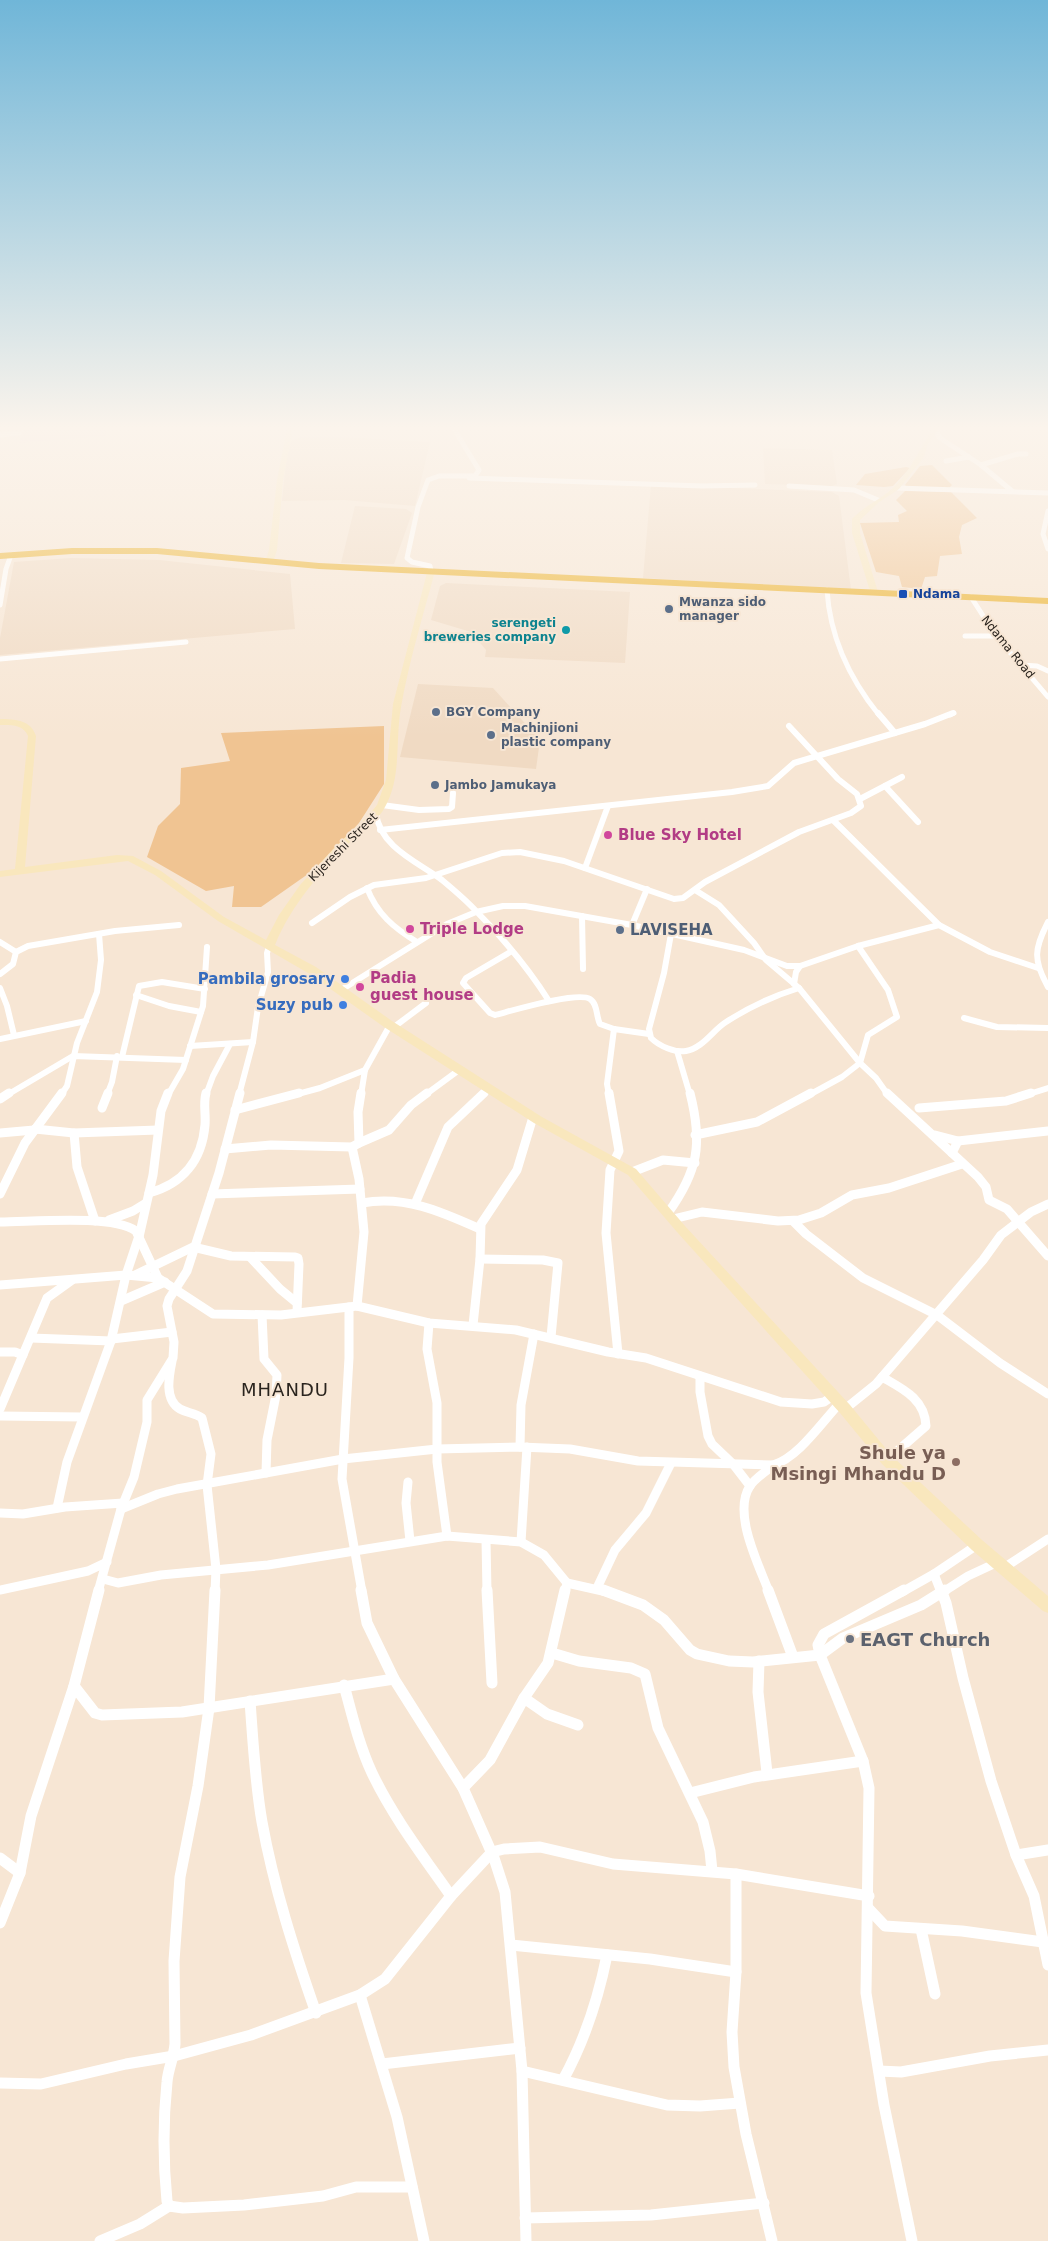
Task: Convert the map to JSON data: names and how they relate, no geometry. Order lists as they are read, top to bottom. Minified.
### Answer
{"streets":{"street":["Ndama Road","Kijereshi Street"]},"districts":["MHANDU"],"places":{"transit":["Ndama"],"other":["Mwanza sido manager","serengeti breweries company","BGY Company","Machinjioni plastic company","Jambo Jamukaya","Blue Sky Hotel","Triple Lodge","LAVISEHA","Pambila grosary","Padia guest house","Suzy pub","Shule ya Msingi Mhandu D","EAGT Church"]}}
